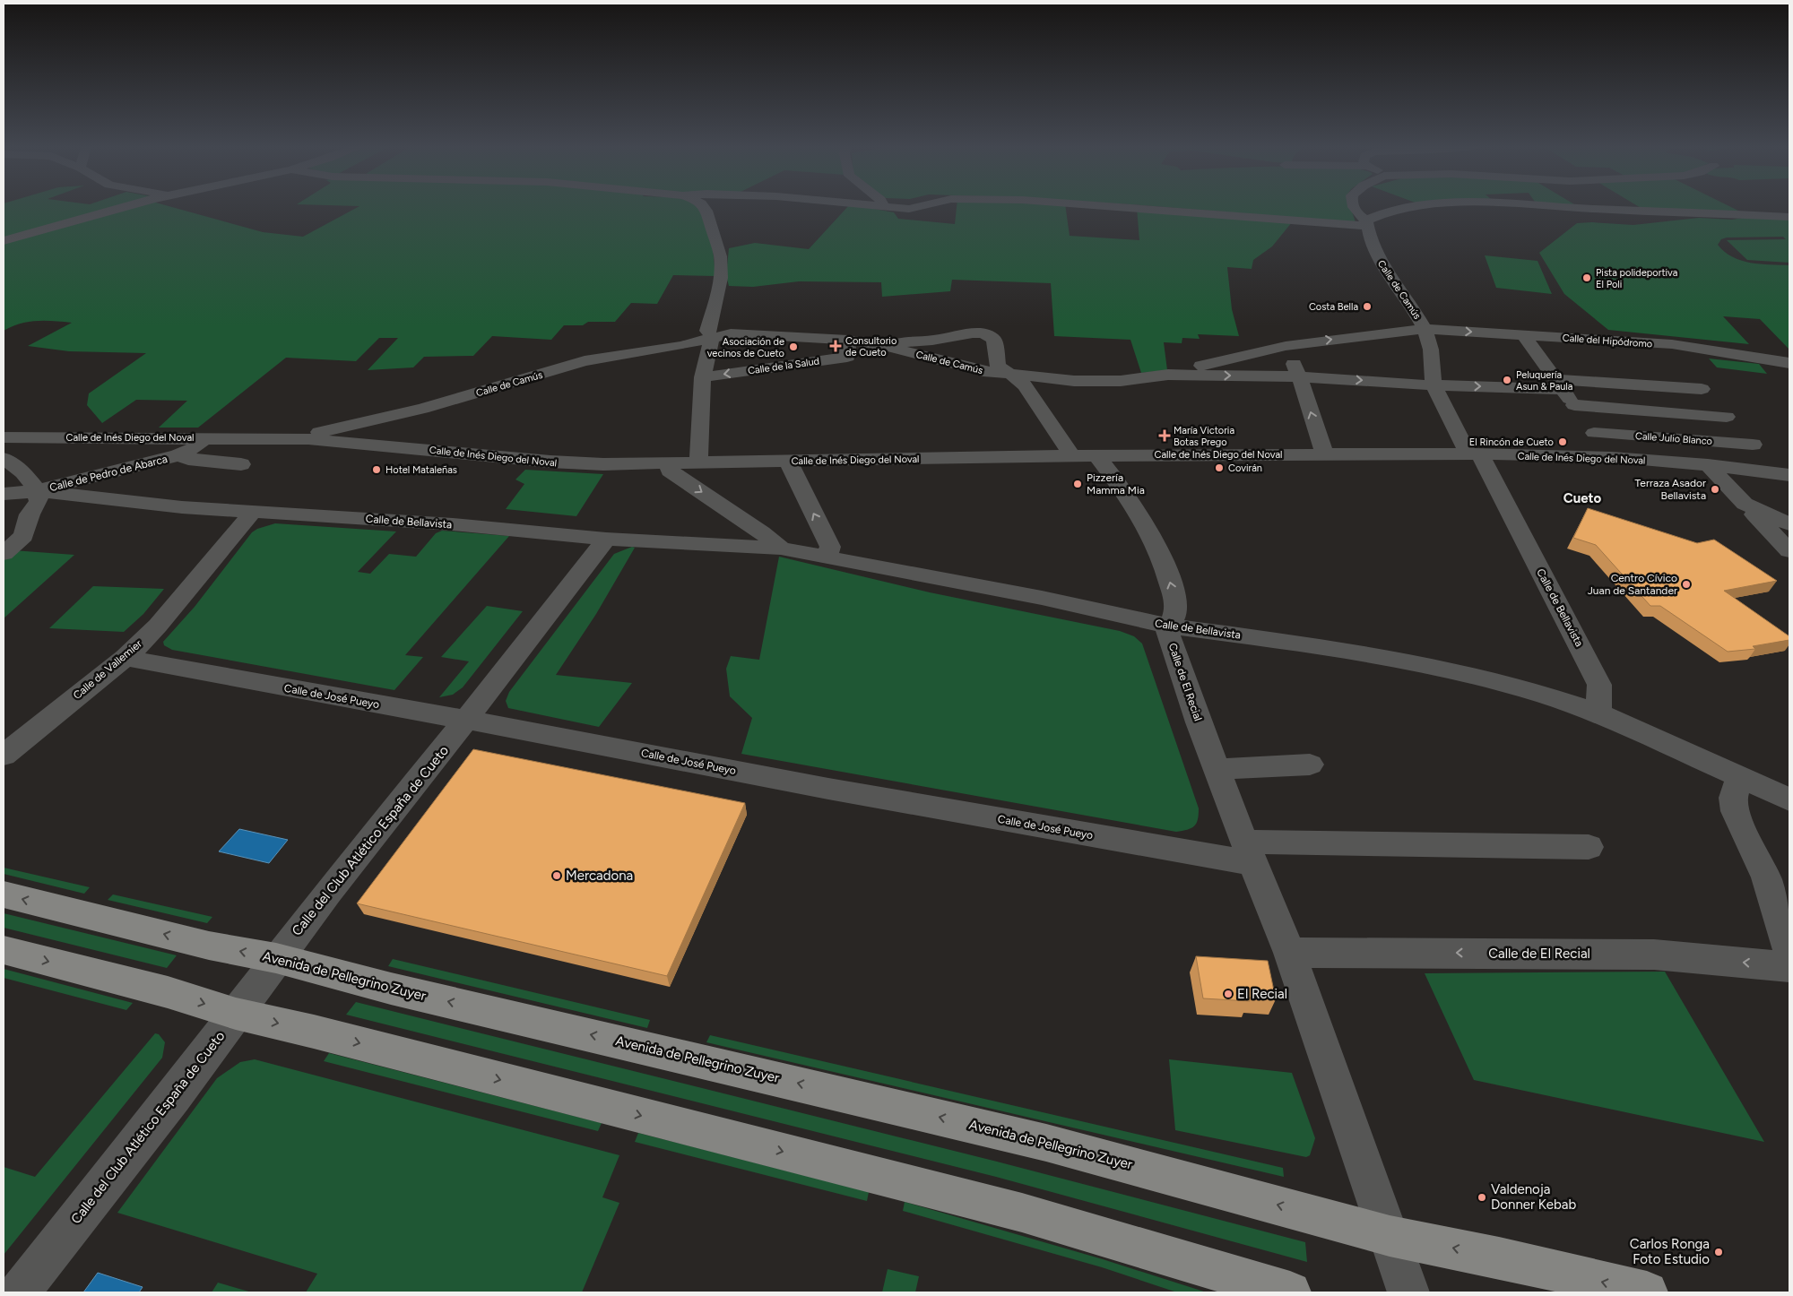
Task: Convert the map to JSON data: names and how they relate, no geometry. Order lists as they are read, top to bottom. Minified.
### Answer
{"streets":{"main road":["Avenida de Pellegrino Zuyer"],"street":["Calle de Camús","Calle del Hipódromo","Calle de la Salud","Calle de Inés Diego del Noval","Calle Julio Blanco","Calle de Pedro de Abarca","Calle de Bellavista","Calle de Vallemier","Calle de El Recial","Calle de José Pueyo","Calle del Club Atlético España de Cueto"]},"crossings":[["Calle de Camús","Calle del Hipódromo"],["Calle de Camús","Calle de la Salud"],["Calle de Camús","Calle de Inés Diego del Noval"],["Calle de Camús","Calle de Bellavista"],["Calle de Inés Diego del Noval","Calle de Pedro de Abarca"],["Calle de Inés Diego del Noval","Calle de Bellavista"],["Calle de Pedro de Abarca","Calle de Bellavista"],["Calle de Bellavista","Calle de Vallemier"],["Calle de Bellavista","Calle de El Recial"],["Calle de Bellavista","Calle del Club Atlético España de Cueto"],["Calle de Vallemier","Calle de José Pueyo"],["Calle de El Recial","Calle de José Pueyo"],["Calle de El Recial","Avenida de Pellegrino Zuyer"],["Calle de José Pueyo","Calle del Club Atlético España de Cueto"],["Calle del Club Atlético España de Cueto","Avenida de Pellegrino Zuyer"]],"one_way":["Calle de la Salud"],"districts":["Cueto"],"places":{"other":["Pista polideportiva El Poli","Costa Bella","Asociación de vecinos de Cueto","Peluquería Asun & Paula","El Rincón de Cueto","Covirán","Hotel Mataleñas","Pizzería Mamma Mia","Terraza Asador Bellavista","Centro Cívico Juan de Santander","Mercadona","El Recial","Valdenoja Donner Kebab","Carlos Ronga Foto Estudio"],"health":["Consultorio de Cueto","María Victoria Botas Prego"]}}
